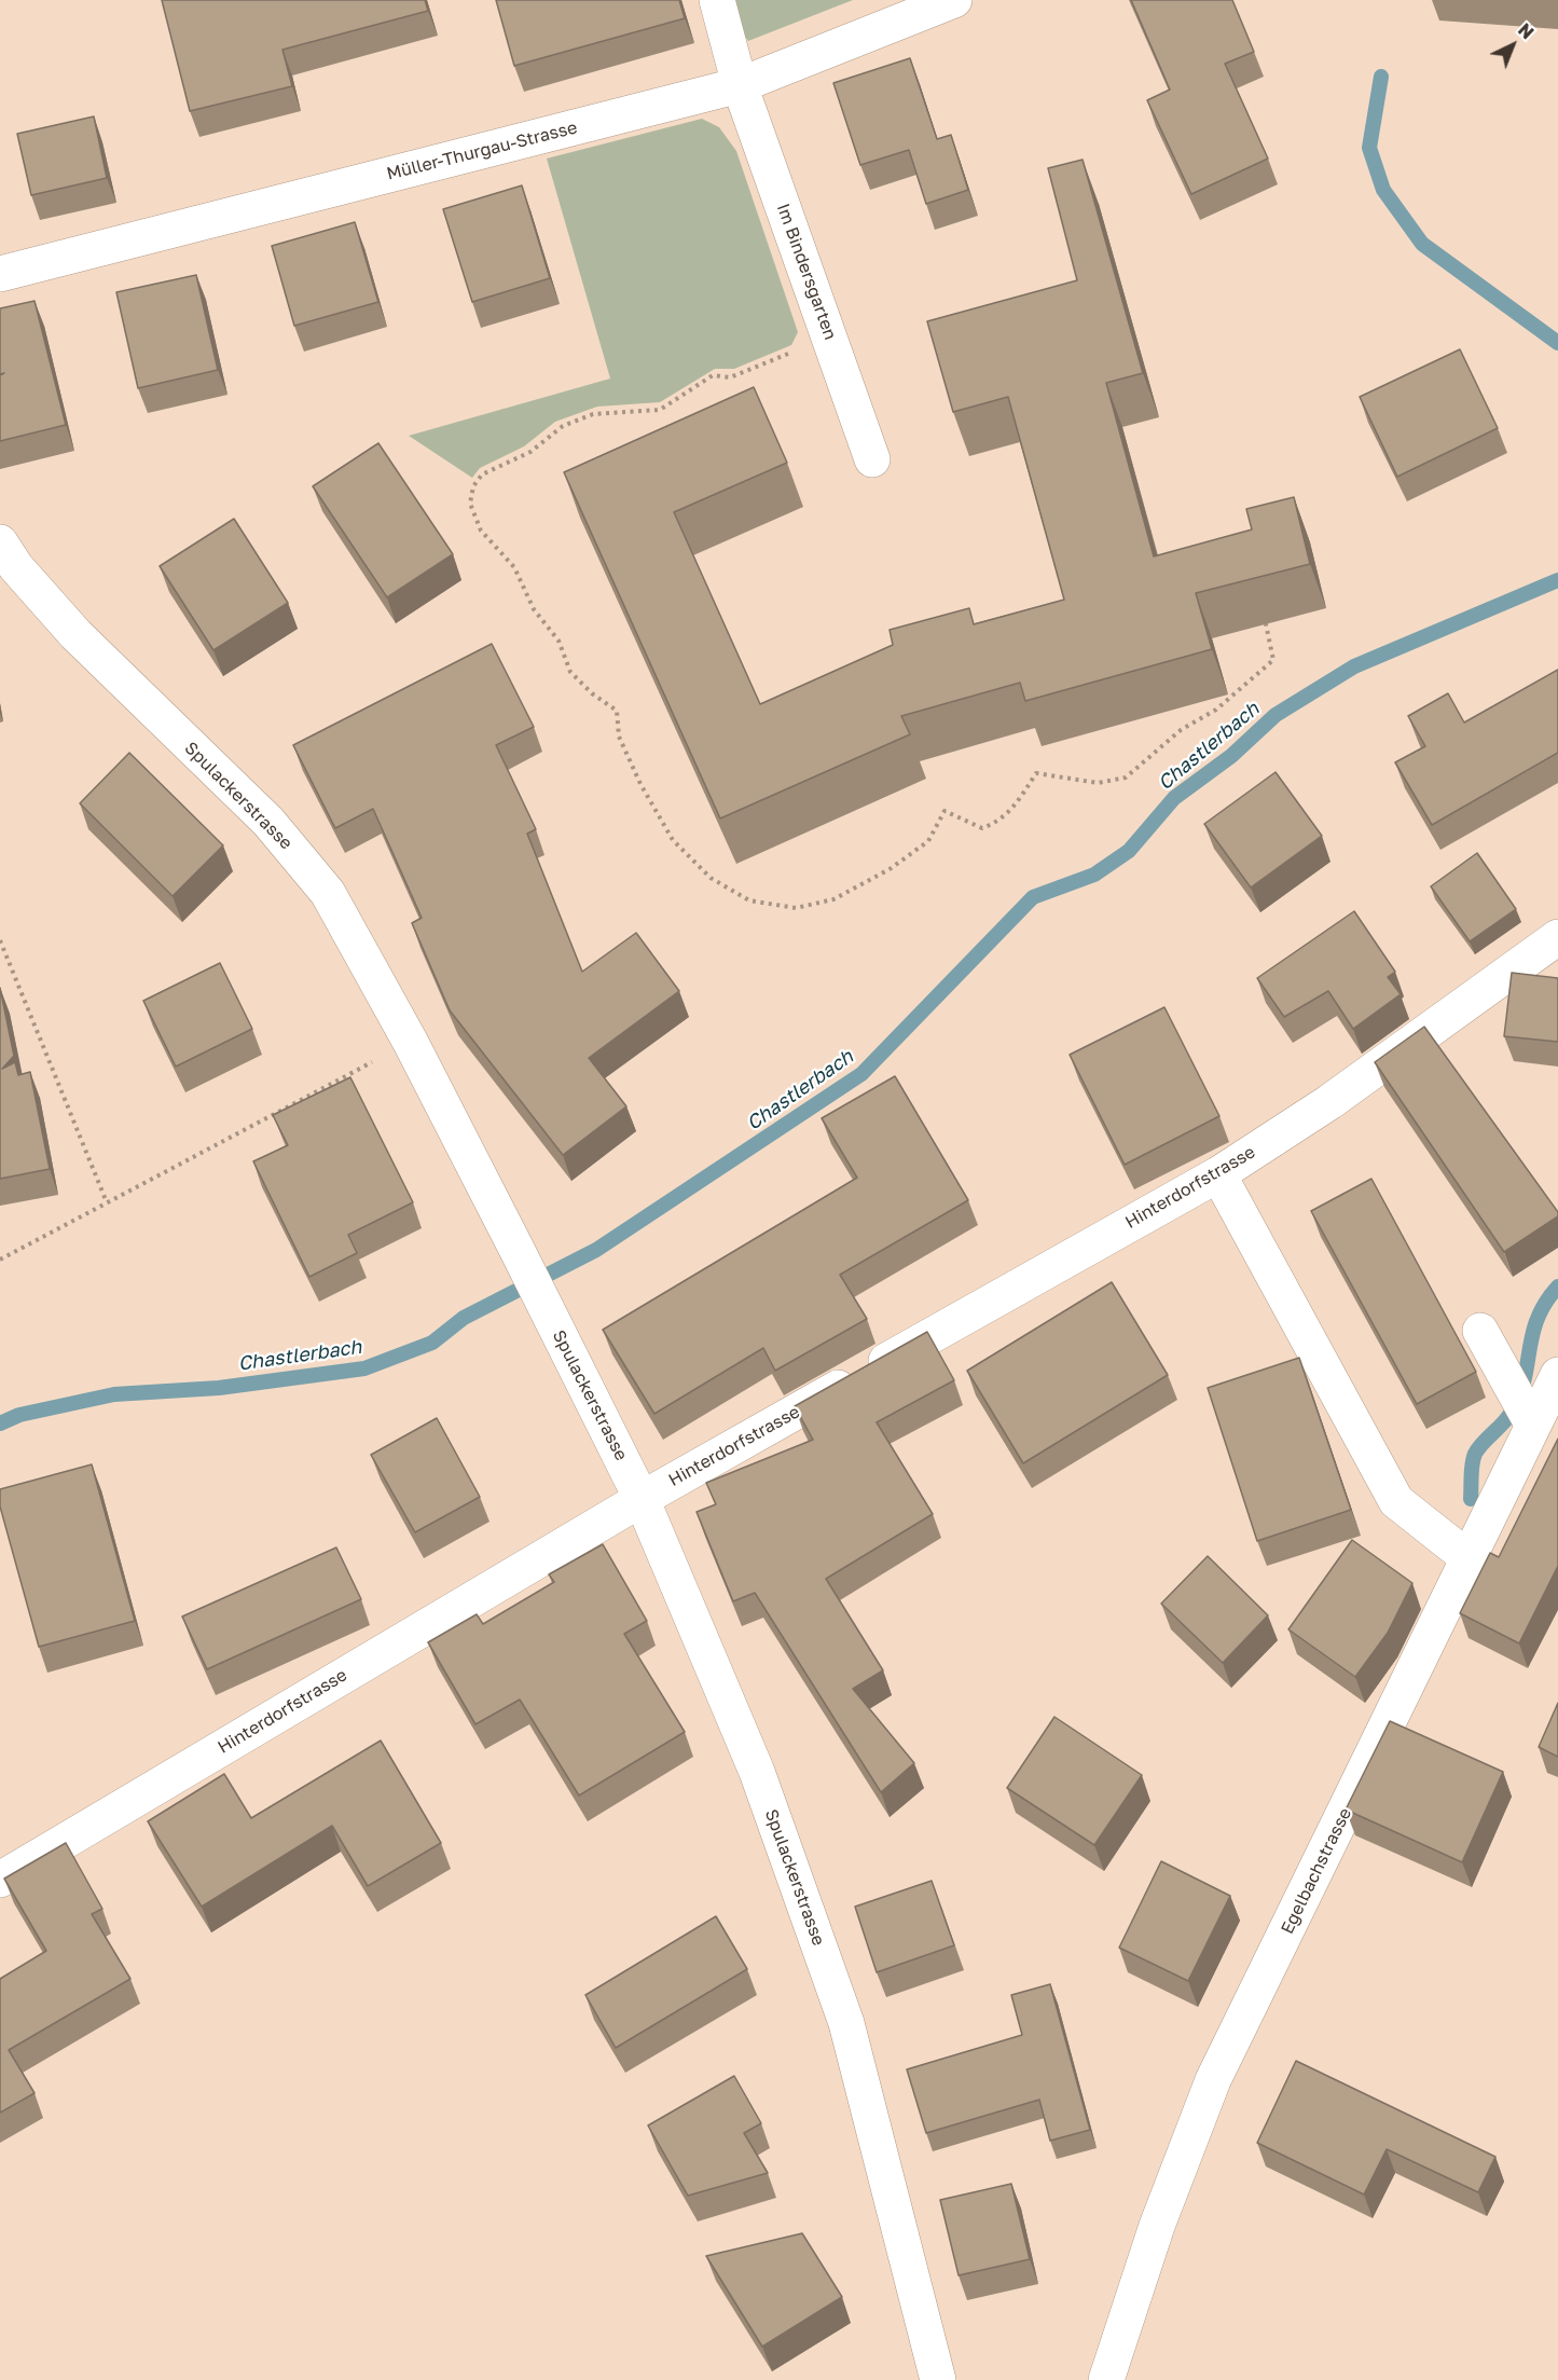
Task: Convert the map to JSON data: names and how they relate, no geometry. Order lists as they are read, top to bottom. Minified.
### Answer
{"streets":{"street":["Müller-Thurgau-Strasse","Im Bindersgarten","Spulackerstrasse","Hinterdorfstrasse","Egelbachstrasse"]},"crossings":[["Müller-Thurgau-Strasse","Im Bindersgarten"],["Spulackerstrasse","Hinterdorfstrasse"]],"water":["Chastlerbach"],"north":"top right"}
